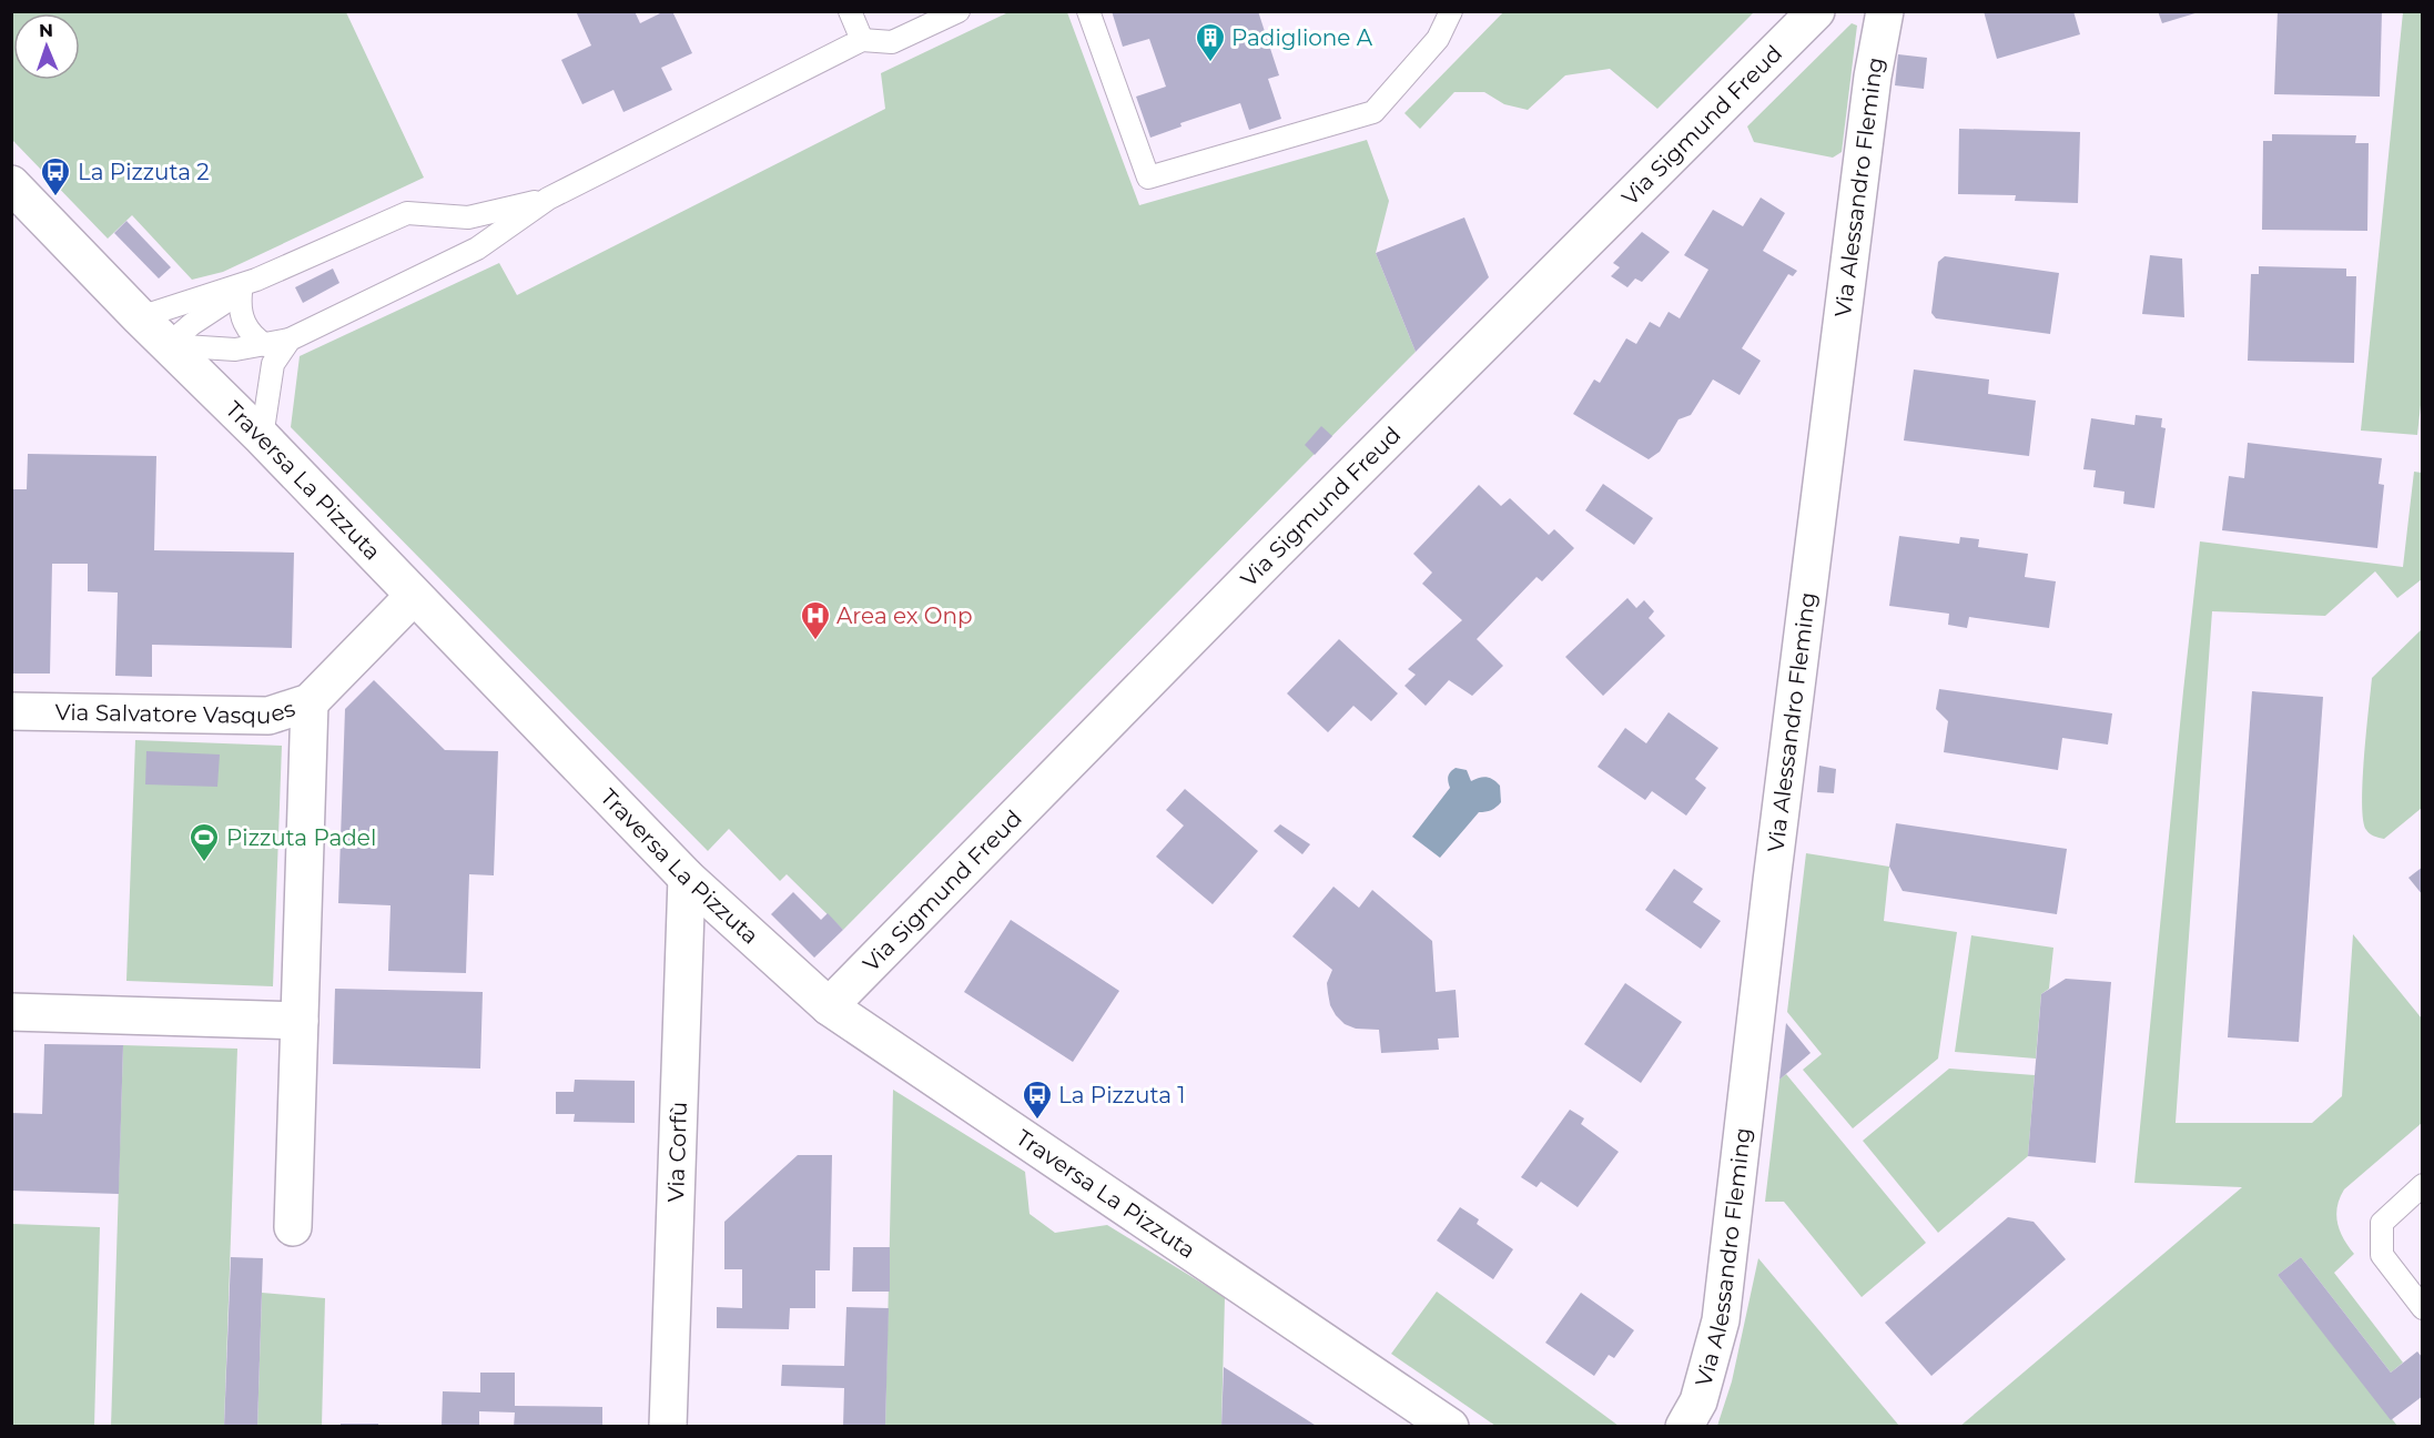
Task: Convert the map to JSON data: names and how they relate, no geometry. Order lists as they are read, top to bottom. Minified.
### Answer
{"streets":{"street":["Via Sigmund Freud","Via Alessandro Fleming","Traversa La Pizzuta","Via Salvatore Vasques","Via Corfù"]},"crossings":[["Via Sigmund Freud","Traversa La Pizzuta"],["Traversa La Pizzuta","Via Salvatore Vasques"],["Traversa La Pizzuta","Via Corfù"]],"places":{"building":["Padiglione A"],"bus stop":["La Pizzuta 2","La Pizzuta 1"],"hospital":["Area ex Onp"],"sports":["Pizzuta Padel"]},"north":"top"}
